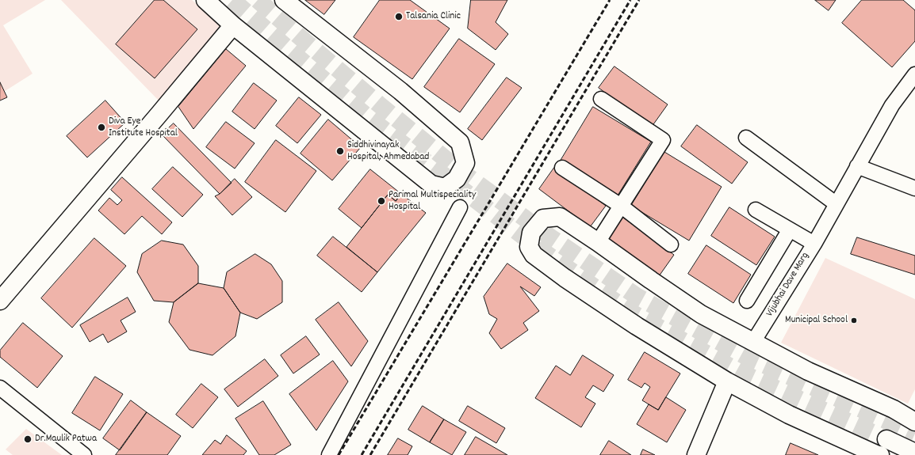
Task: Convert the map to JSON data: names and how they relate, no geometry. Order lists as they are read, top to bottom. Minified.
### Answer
{"streets":{"street":["Vijubhai Dave Marg"]},"places":["Talsania Clinic","Diva Eye Institute Hospital","Siddhivinayak Hospital, Ahmedabad","Parimal Multispeciality Hospital","Municipal School","Dr.Maulik Patwa"]}
